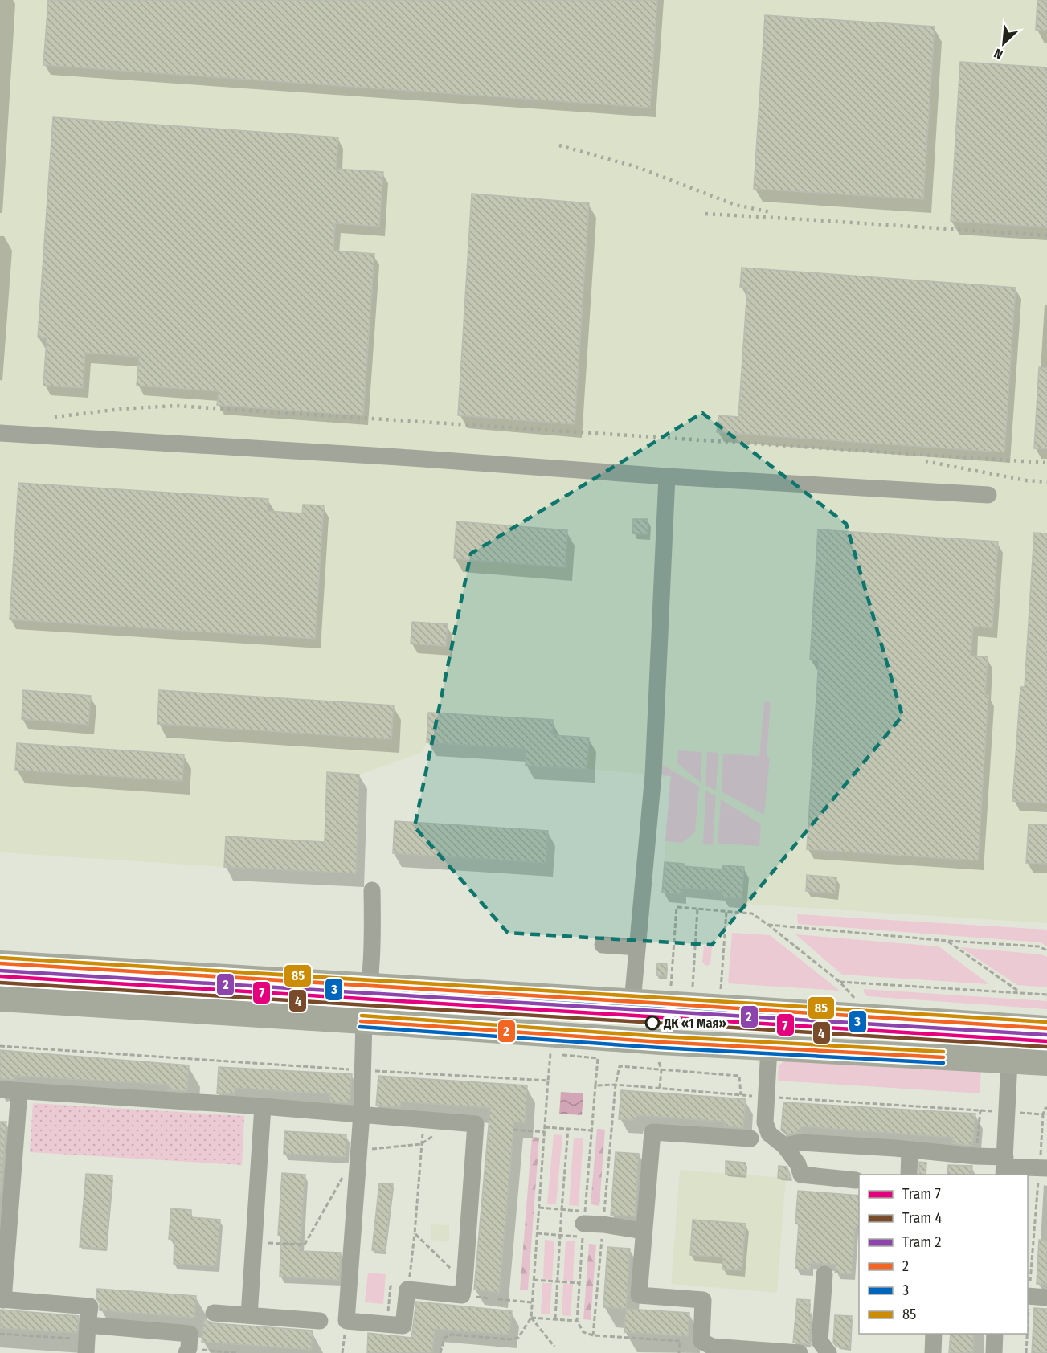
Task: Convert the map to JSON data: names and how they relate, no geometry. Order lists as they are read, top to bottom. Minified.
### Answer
{"places":["ДК «1 Мая»"],"lines":["transit line 85","transit line 2","transit line 3","tram line 2","tram line 7","tram line 4"],"legend":["Tram 7","Tram 4","Tram 2","2","3","85"],"north":"bottom left"}
